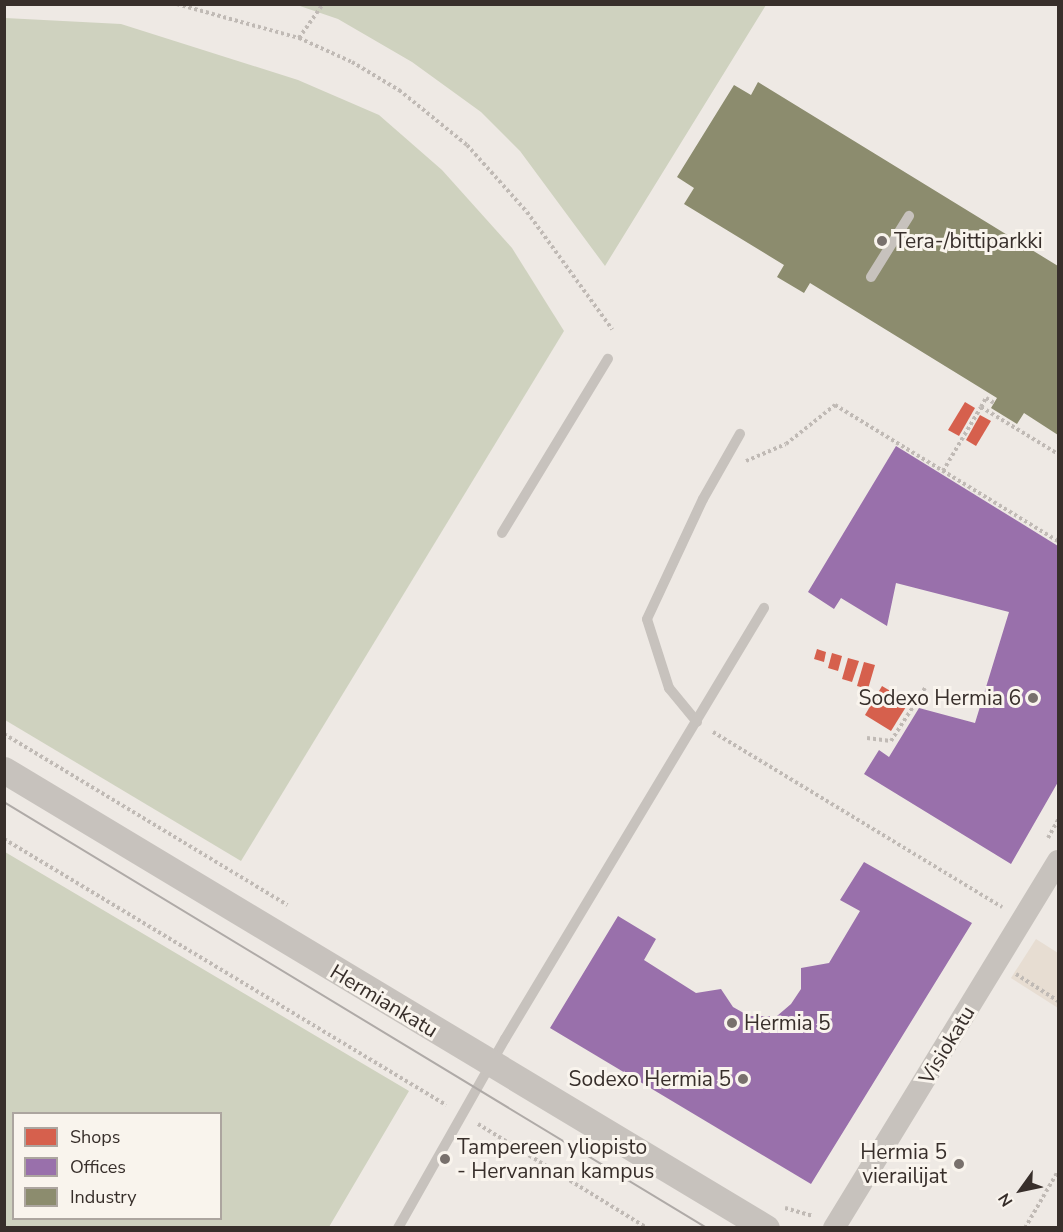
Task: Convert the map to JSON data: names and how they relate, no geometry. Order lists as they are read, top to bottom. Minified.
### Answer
{"streets":{"street":["Hermiankatu","Visiokatu"]},"places":["Tera-/bittiparkki","Sodexo Hermia 6","Hermia 5","Sodexo Hermia 5","Tampereen yliopisto - Hervannan kampus","Hermia 5 vierailijat"],"legend":["Shops","Offices","Industry"],"north":"bottom left"}
